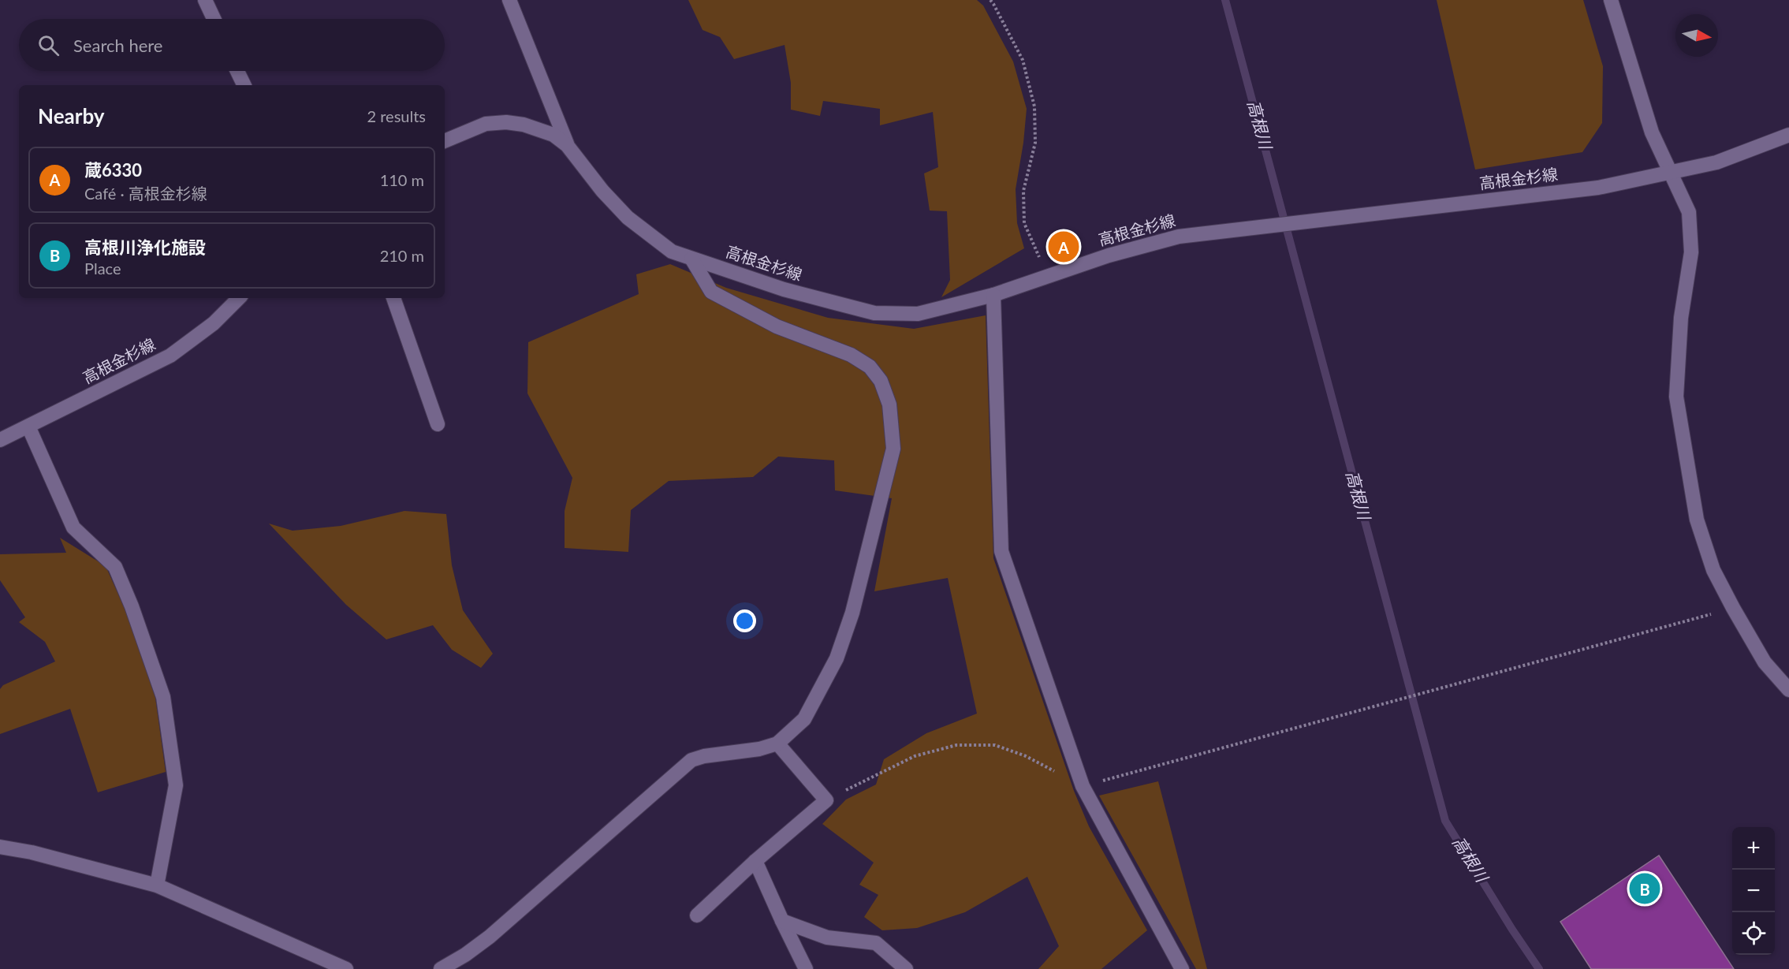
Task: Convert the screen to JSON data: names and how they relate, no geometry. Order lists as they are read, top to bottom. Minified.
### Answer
{"streets":{"street":["高根金杉線"]},"water":["高根川"],"north":"right","page":{"search":"Search here","heading":["Nearby","2 results"],"list":[{"mark":"A","name":"蔵6330","note":"Café · 高根金杉線","value":"110 m"},{"mark":"B","name":"高根川浄化施設","note":"Place","value":"210 m"}],"pins":["A","B"],"map_buttons":["+","−"]}}
